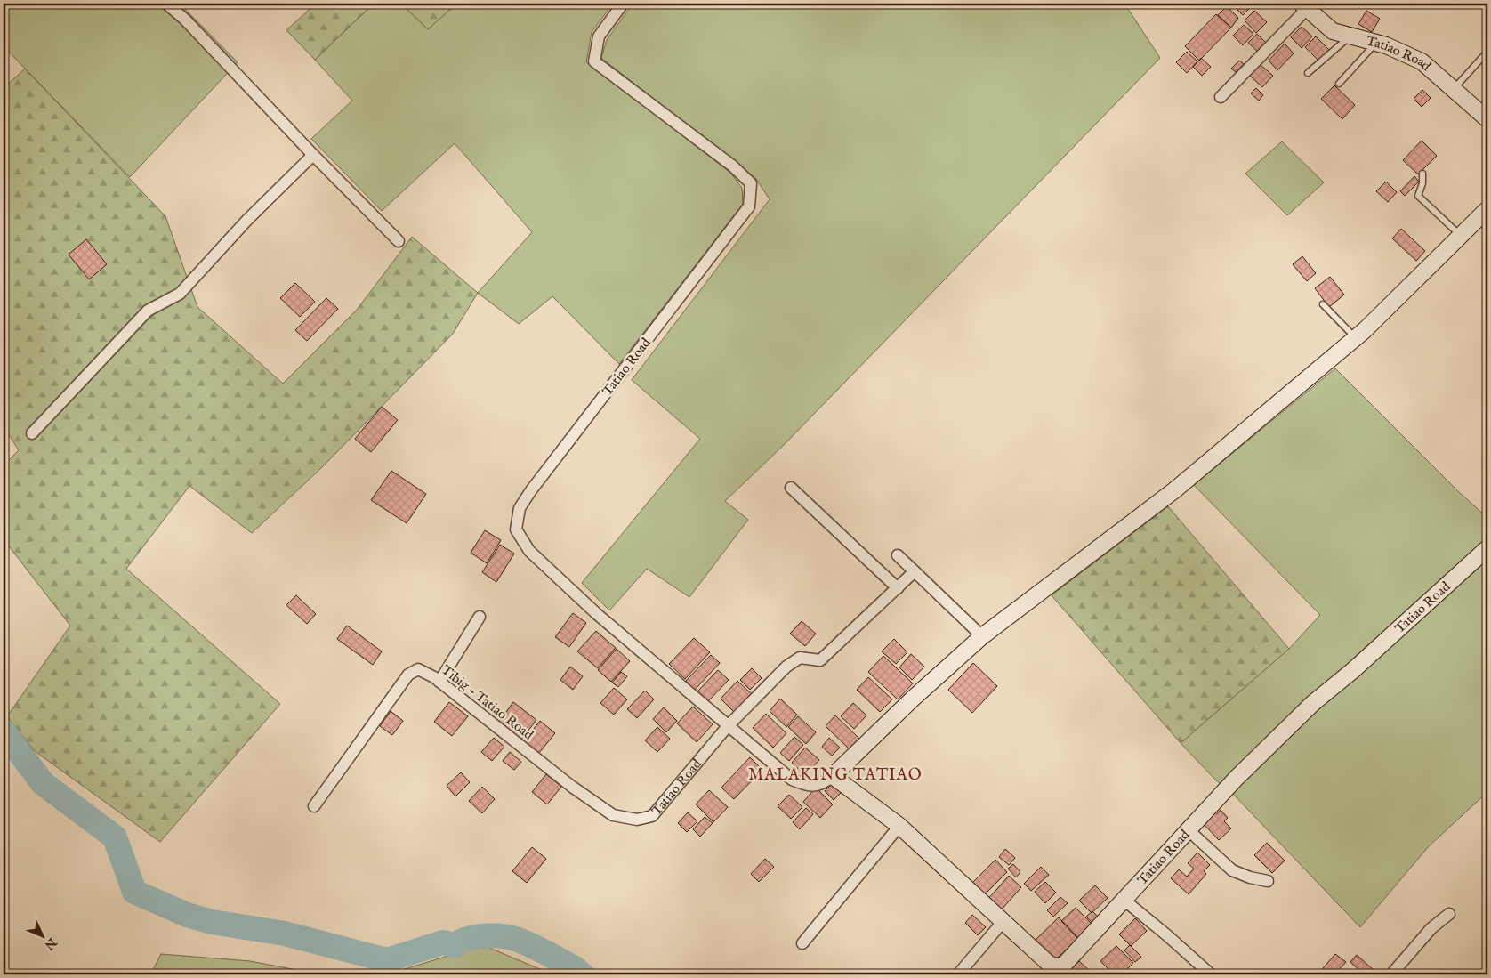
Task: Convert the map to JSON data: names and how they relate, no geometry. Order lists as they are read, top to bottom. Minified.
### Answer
{"streets":{"street":["Tatiao Road","Tibig - Tatiao Road"]},"crossings":[["Tatiao Road","Tibig - Tatiao Road"]],"districts":["MALAKING TATIAO"],"north":"bottom right"}
